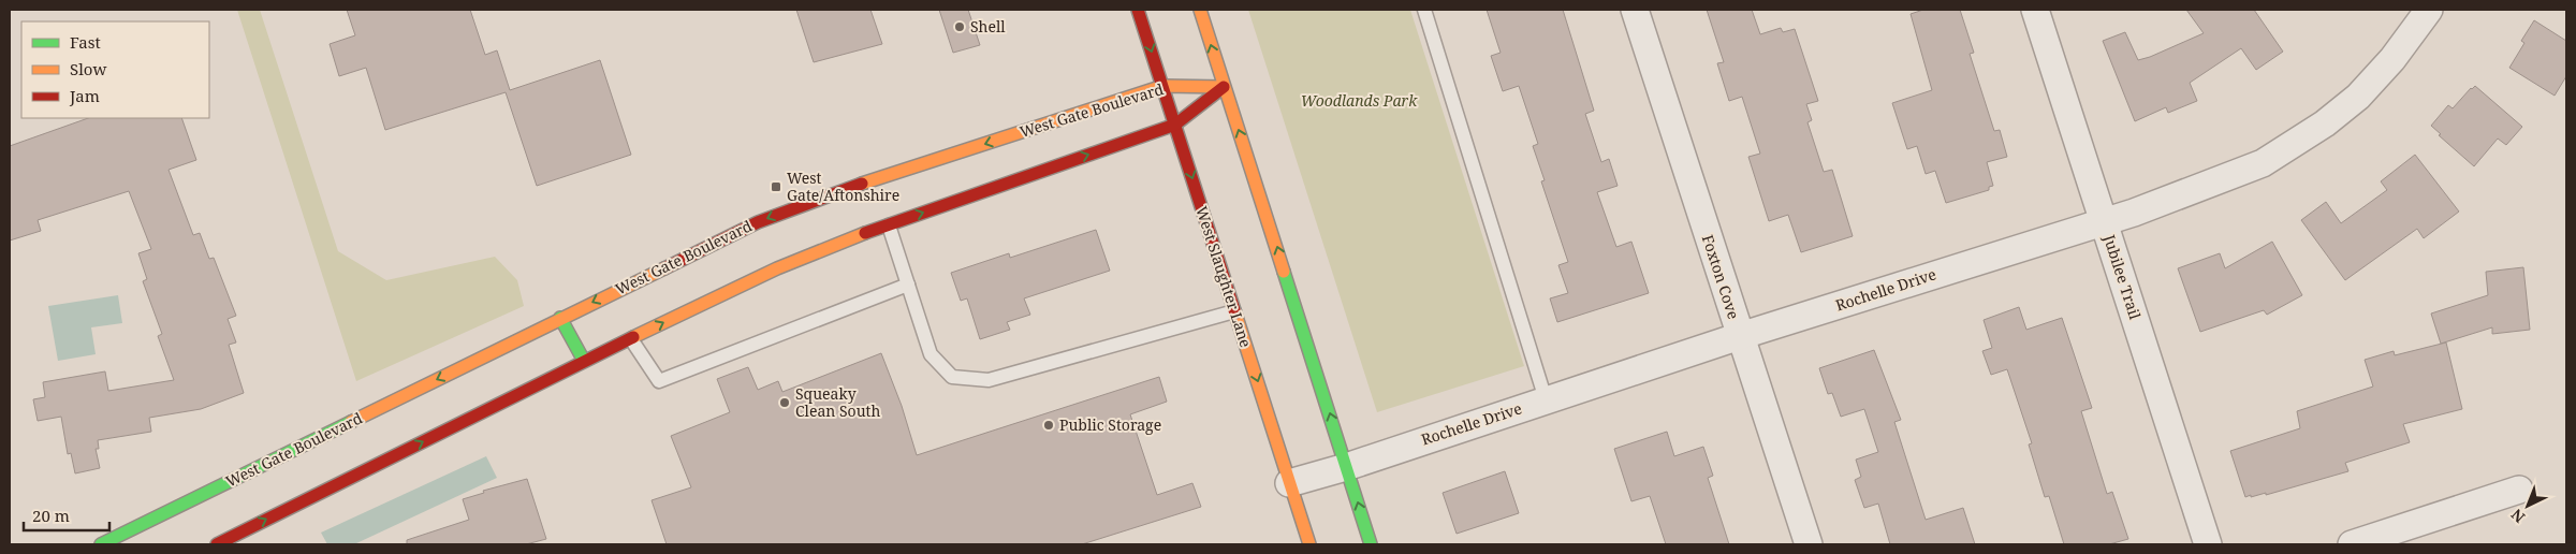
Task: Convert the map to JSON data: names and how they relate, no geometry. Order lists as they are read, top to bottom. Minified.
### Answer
{"streets":{"main road":["West Gate Boulevard","West Slaughter Lane"],"street":["Foxton Cove","Jubilee Trail","Rochelle Drive"]},"crossings":[["West Gate Boulevard","West Slaughter Lane"],["West Slaughter Lane","Rochelle Drive"],["Foxton Cove","Rochelle Drive"],["Jubilee Trail","Rochelle Drive"]],"parks":["Woodlands Park"],"places":{"other":["Shell","Squeaky Clean South","Public Storage"],"transit":["West Gate/Aftonshire"]},"legend":["Fast","Slow","Jam"],"scale_bar":"20 m","north":"bottom left"}
